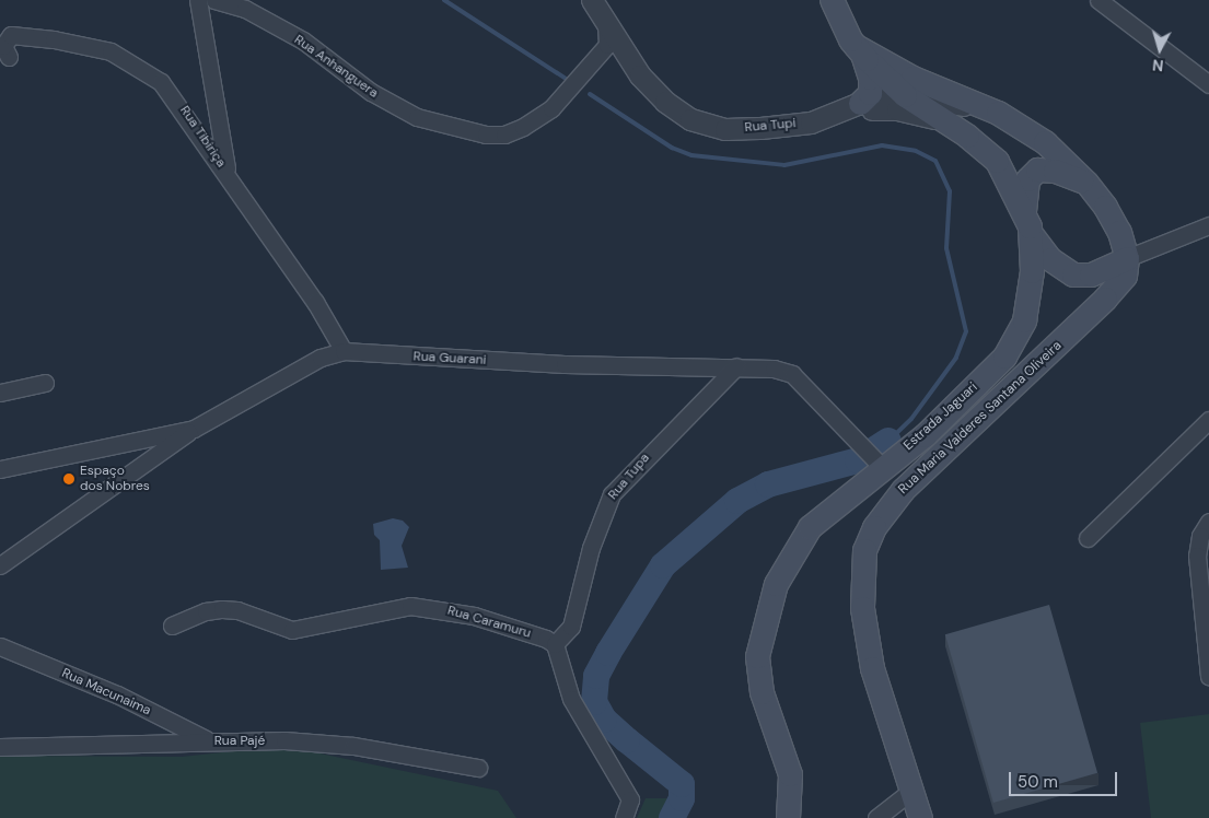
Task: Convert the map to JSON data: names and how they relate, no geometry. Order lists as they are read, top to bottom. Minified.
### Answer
{"streets":{"main road":["Estrada Jaguari","Rua Maria Valderes Santana Oliveira"],"street":["Rua Anhanguera","Rua Tupi","Rua Tibiriça","Rua Guarani","Rua Tupa","Rua Caramuru","Rua Macunaima","Rua Pajé"]},"crossings":[["Rua Anhanguera","Rua Tupi"],["Rua Tupi","Estrada Jaguari"],["Rua Tibiriça","Rua Guarani"],["Rua Guarani","Estrada Jaguari"],["Rua Guarani","Rua Tupa"],["Estrada Jaguari","Rua Maria Valderes Santana Oliveira"],["Rua Tupa","Rua Caramuru"],["Rua Macunaima","Rua Pajé"]],"places":["Espaço dos Nobres"],"scale_bar":"50 m","north":"bottom"}
